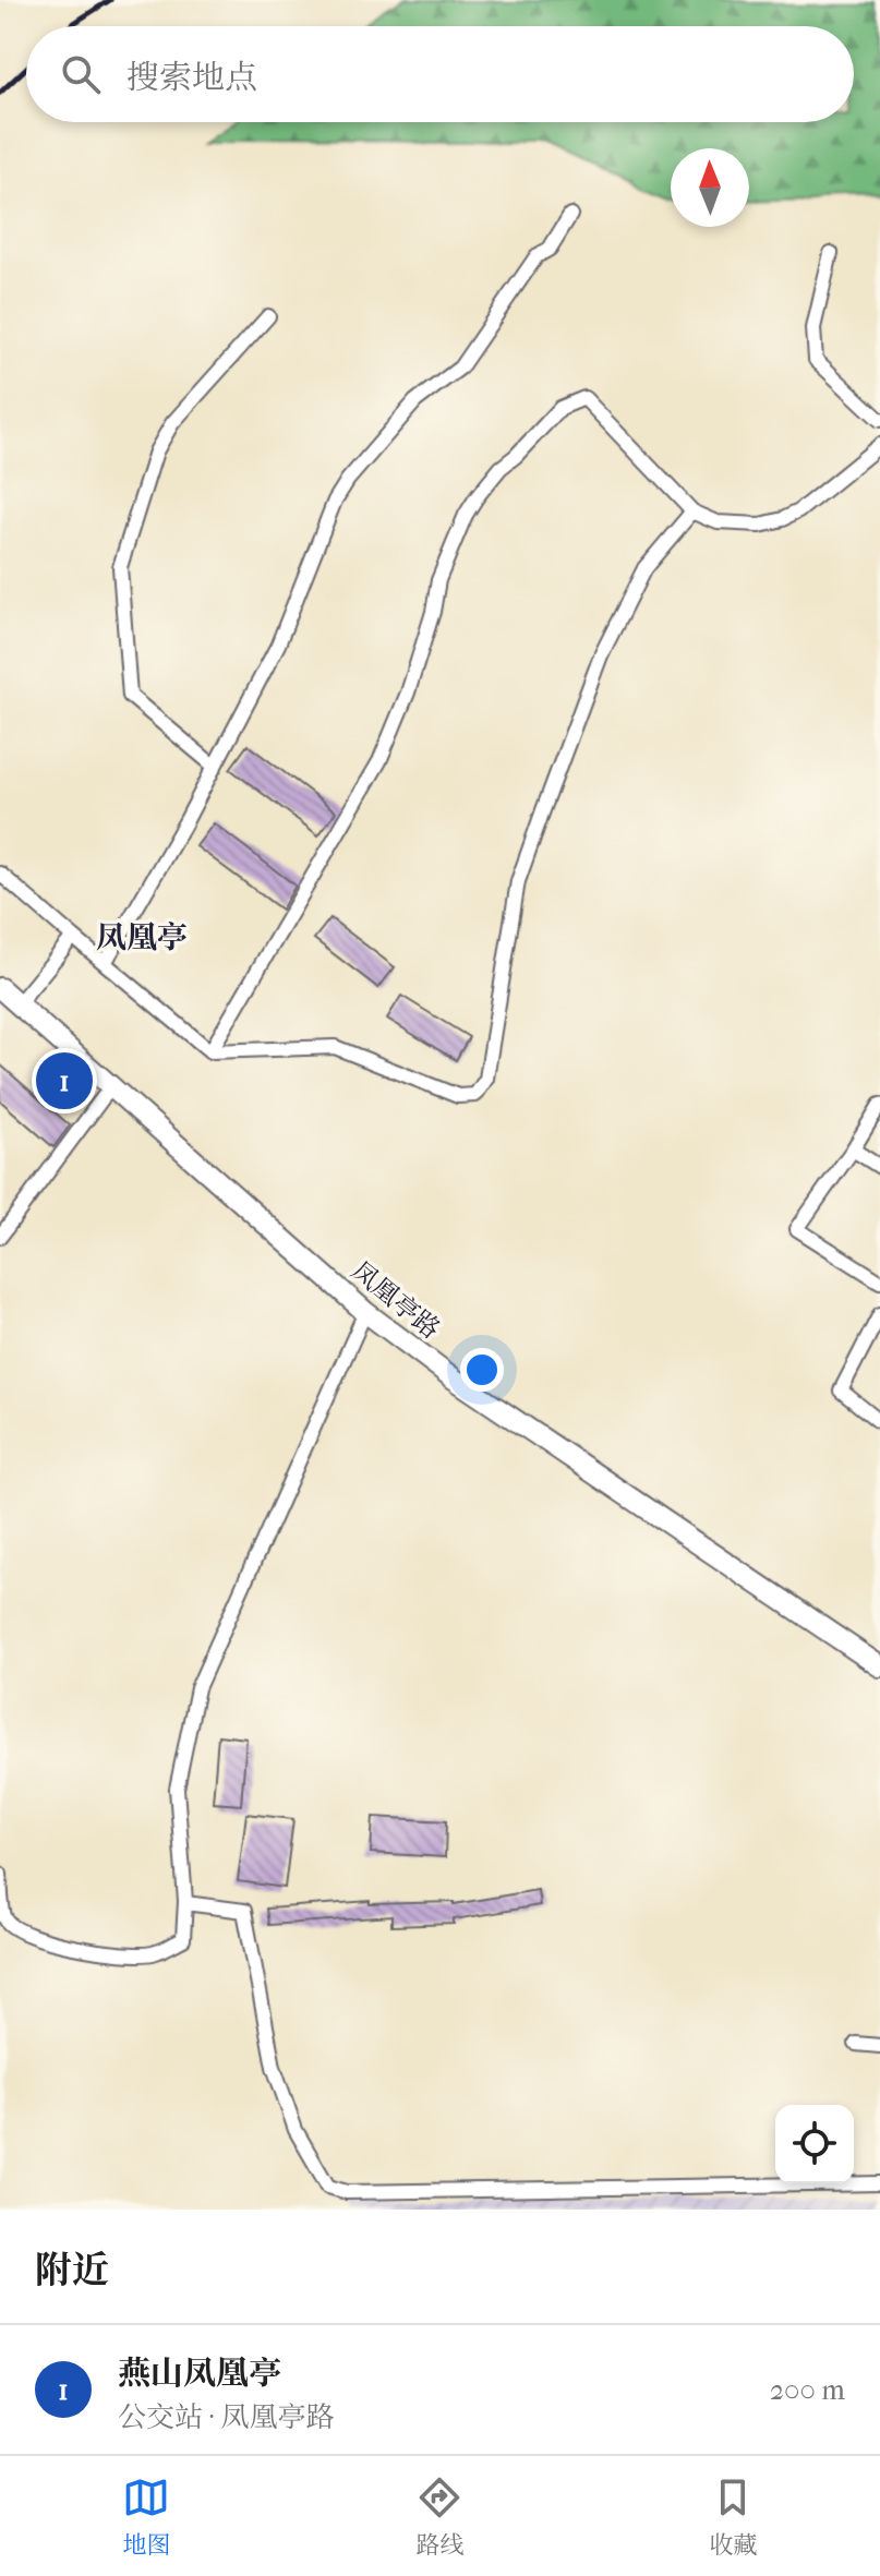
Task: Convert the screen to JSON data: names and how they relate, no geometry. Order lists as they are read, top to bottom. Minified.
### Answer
{"streets":{"street":["凤凰亭路"]},"districts":["凤凰亭"],"north":"top","page":{"search":"搜索地点","pins":"1","heading":"附近","list":[{"mark":"1","name":"燕山凤凰亭","note":"公交站 · 凤凰亭路","value":"200 m"}],"nav":["地图","路线","收藏"]}}
